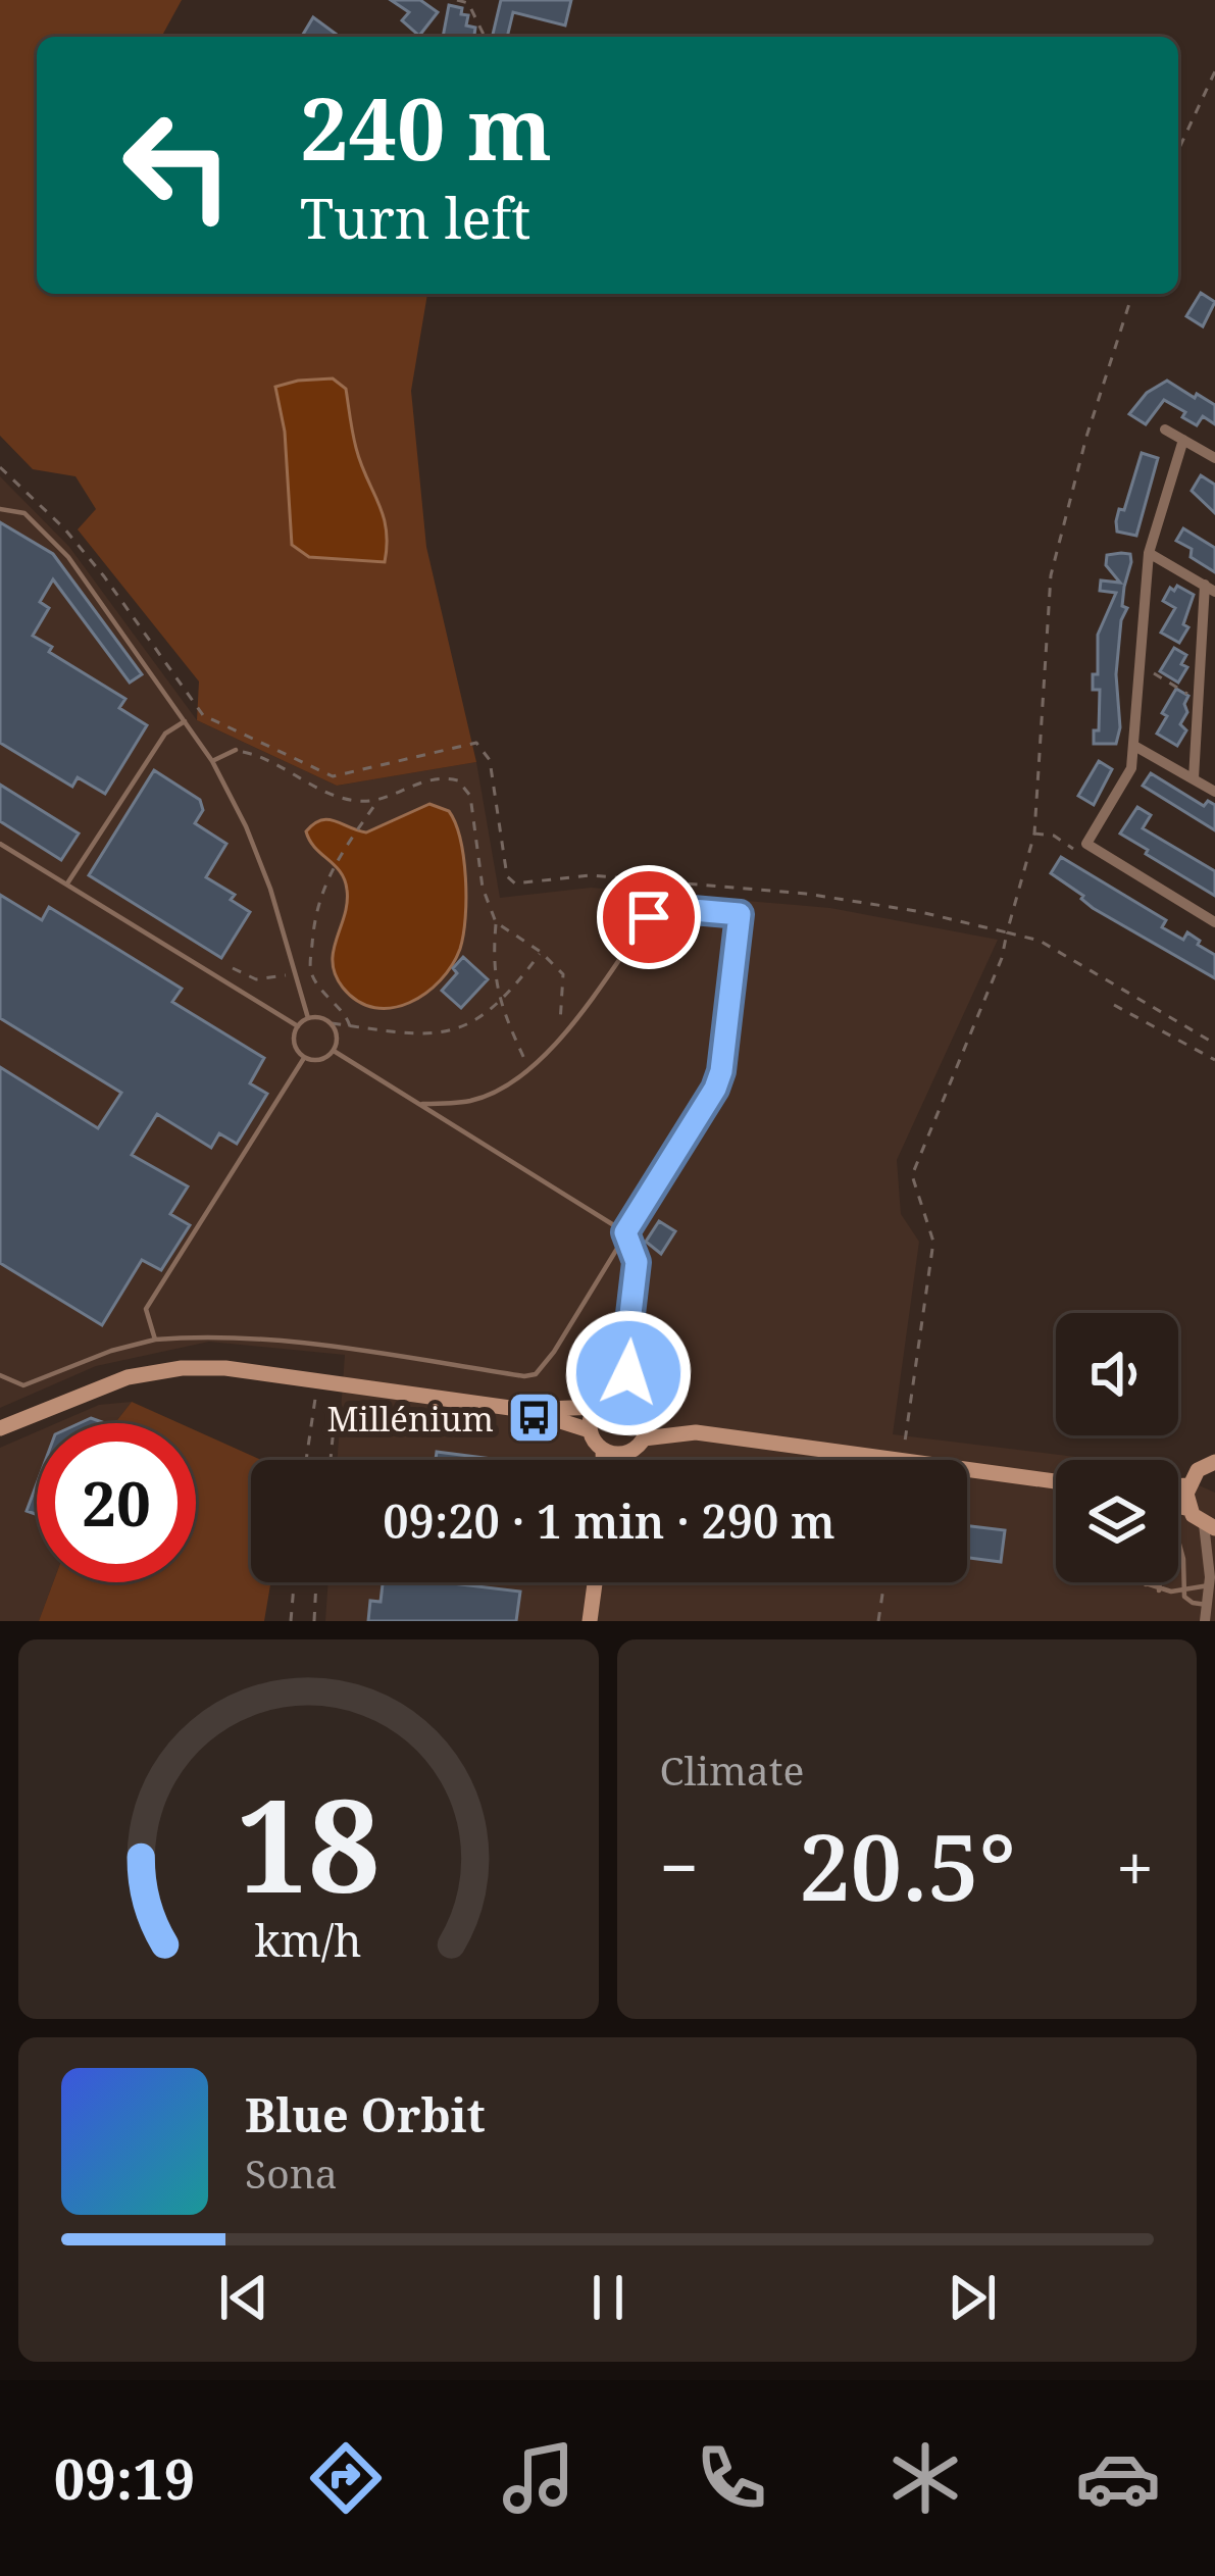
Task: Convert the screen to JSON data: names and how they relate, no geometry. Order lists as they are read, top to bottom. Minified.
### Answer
{"places":{"bus stop":["Millénium"]},"page":{"turn":["240 m","Turn left"],"limit":"20","trip":"09:20 · 1 min · 290 m","tile":"Climate","heat":["−","20.5°","+"],"song":["Blue Orbit","Sona"],"tabs":"09:19","gauge":["18","km/h"]}}
